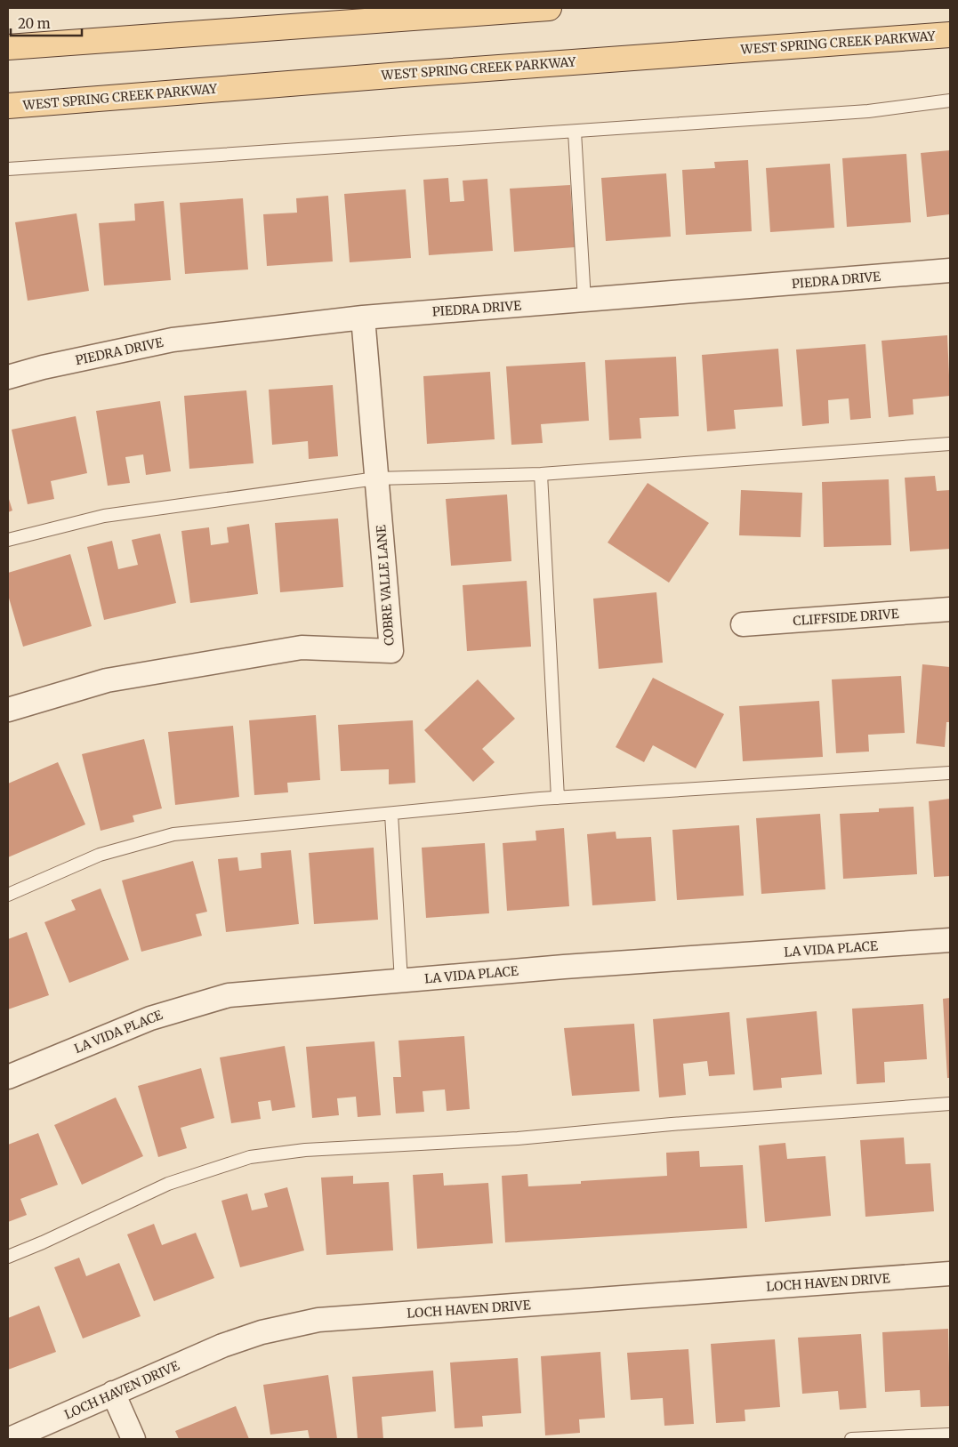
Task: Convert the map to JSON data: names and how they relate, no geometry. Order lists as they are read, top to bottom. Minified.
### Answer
{"streets":{"main road":["WEST SPRING CREEK PARKWAY"],"street":["PIEDRA DRIVE","COBRE VALLE LANE","CLIFFSIDE DRIVE","LA VIDA PLACE","LOCH HAVEN DRIVE"]},"crossings":[["PIEDRA DRIVE","COBRE VALLE LANE"]],"scale_bar":"20 m"}
